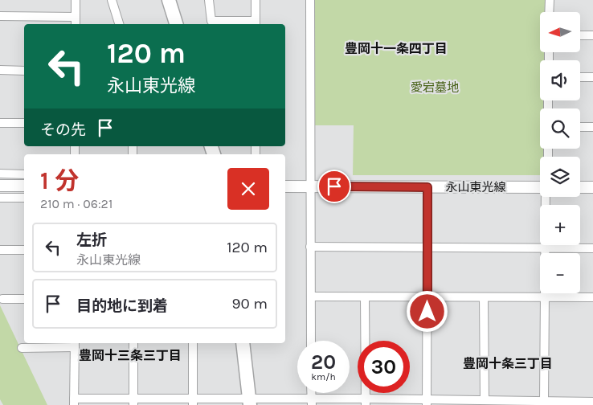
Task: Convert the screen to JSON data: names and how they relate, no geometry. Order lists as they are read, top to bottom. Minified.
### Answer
{"streets":{"street":["永山東光線"]},"districts":["豊岡十一条四丁目","豊岡十三条三丁目","豊岡十条三丁目"],"parks":["愛宕墓地"],"north":"left","page":{"map_buttons":["+","−"],"turn":["120 m","永山東光線"],"then":"その先","heading":["1 分","210 m · 06:21"],"list":[{"name":"左折","note":"永山東光線","value":"120 m"},{"name":"目的地に到着","value":"90 m"}],"speed":"20 km/h","limit":"30"}}
